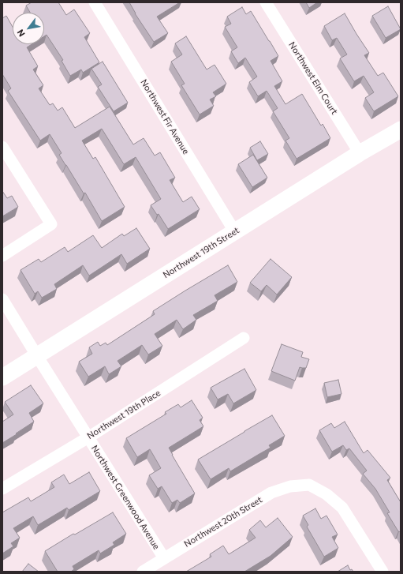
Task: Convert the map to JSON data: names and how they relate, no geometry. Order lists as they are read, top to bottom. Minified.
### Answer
{"streets":{"main road":["Northwest 19th Street"],"street":["Northwest Elm Court","Northwest Fir Avenue","Northwest 19th Place","Northwest Greenwood Avenue","Northwest 20th Street"]},"crossings":[["Northwest Elm Court","Northwest 19th Street"],["Northwest Fir Avenue","Northwest 19th Street"],["Northwest 19th Street","Northwest Greenwood Avenue"],["Northwest 19th Place","Northwest Greenwood Avenue"],["Northwest Greenwood Avenue","Northwest 20th Street"]],"north":"bottom left"}
